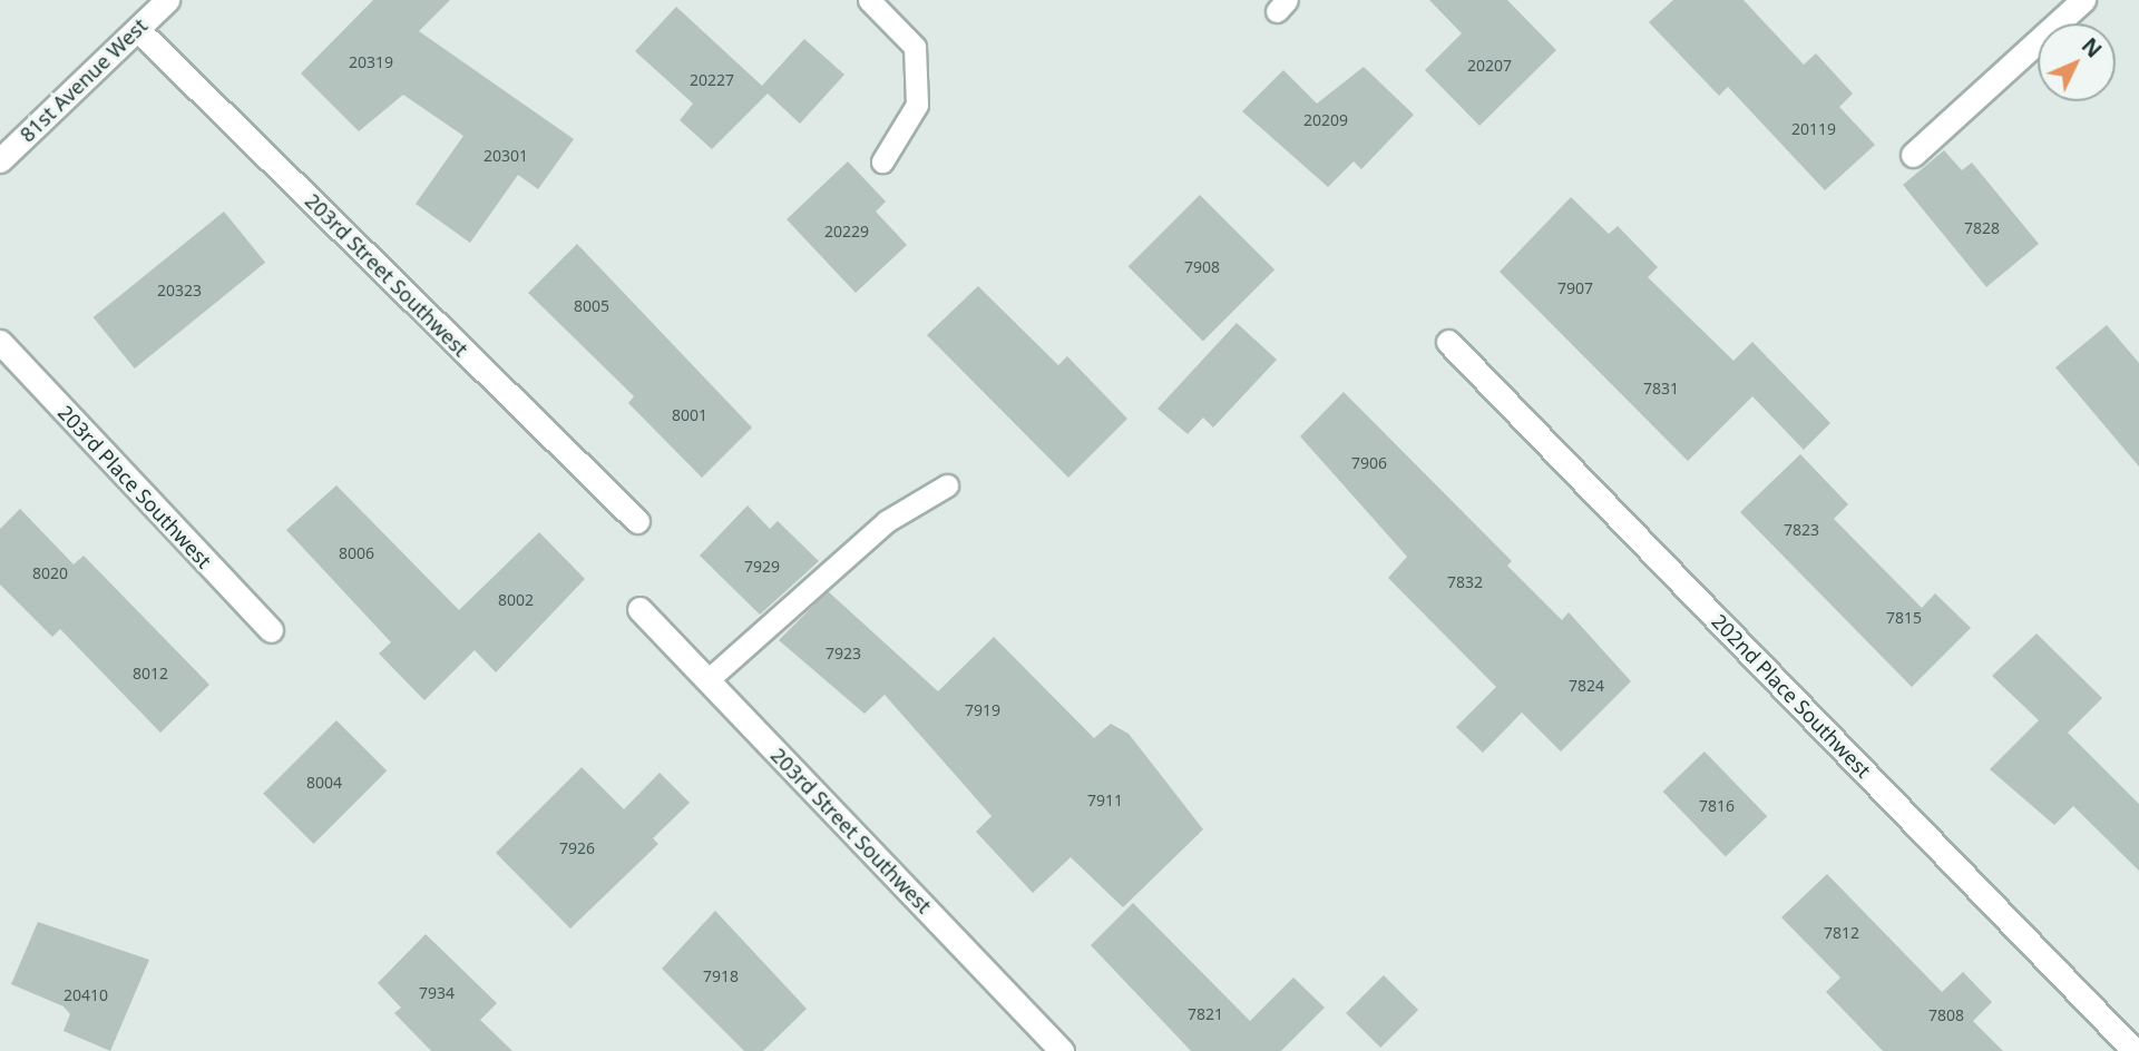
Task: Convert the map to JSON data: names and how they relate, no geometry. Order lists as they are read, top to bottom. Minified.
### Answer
{"streets":{"street":["81st Avenue West","203rd Street Southwest","203rd Place Southwest","202nd Place Southwest"]},"crossings":[["81st Avenue West","203rd Street Southwest"]],"house_numbers":["20319","20207","20227","20209","20119","20301","7828","20229","7908","7907","20323","8005","7831","8001","7906","7823","8006","7929","8020","7832","8002","7815","7923","8012","7824","7919","8004","7911","7816","7926","7812","7918","7934","20410","7821","7808"],"north":"top right"}
